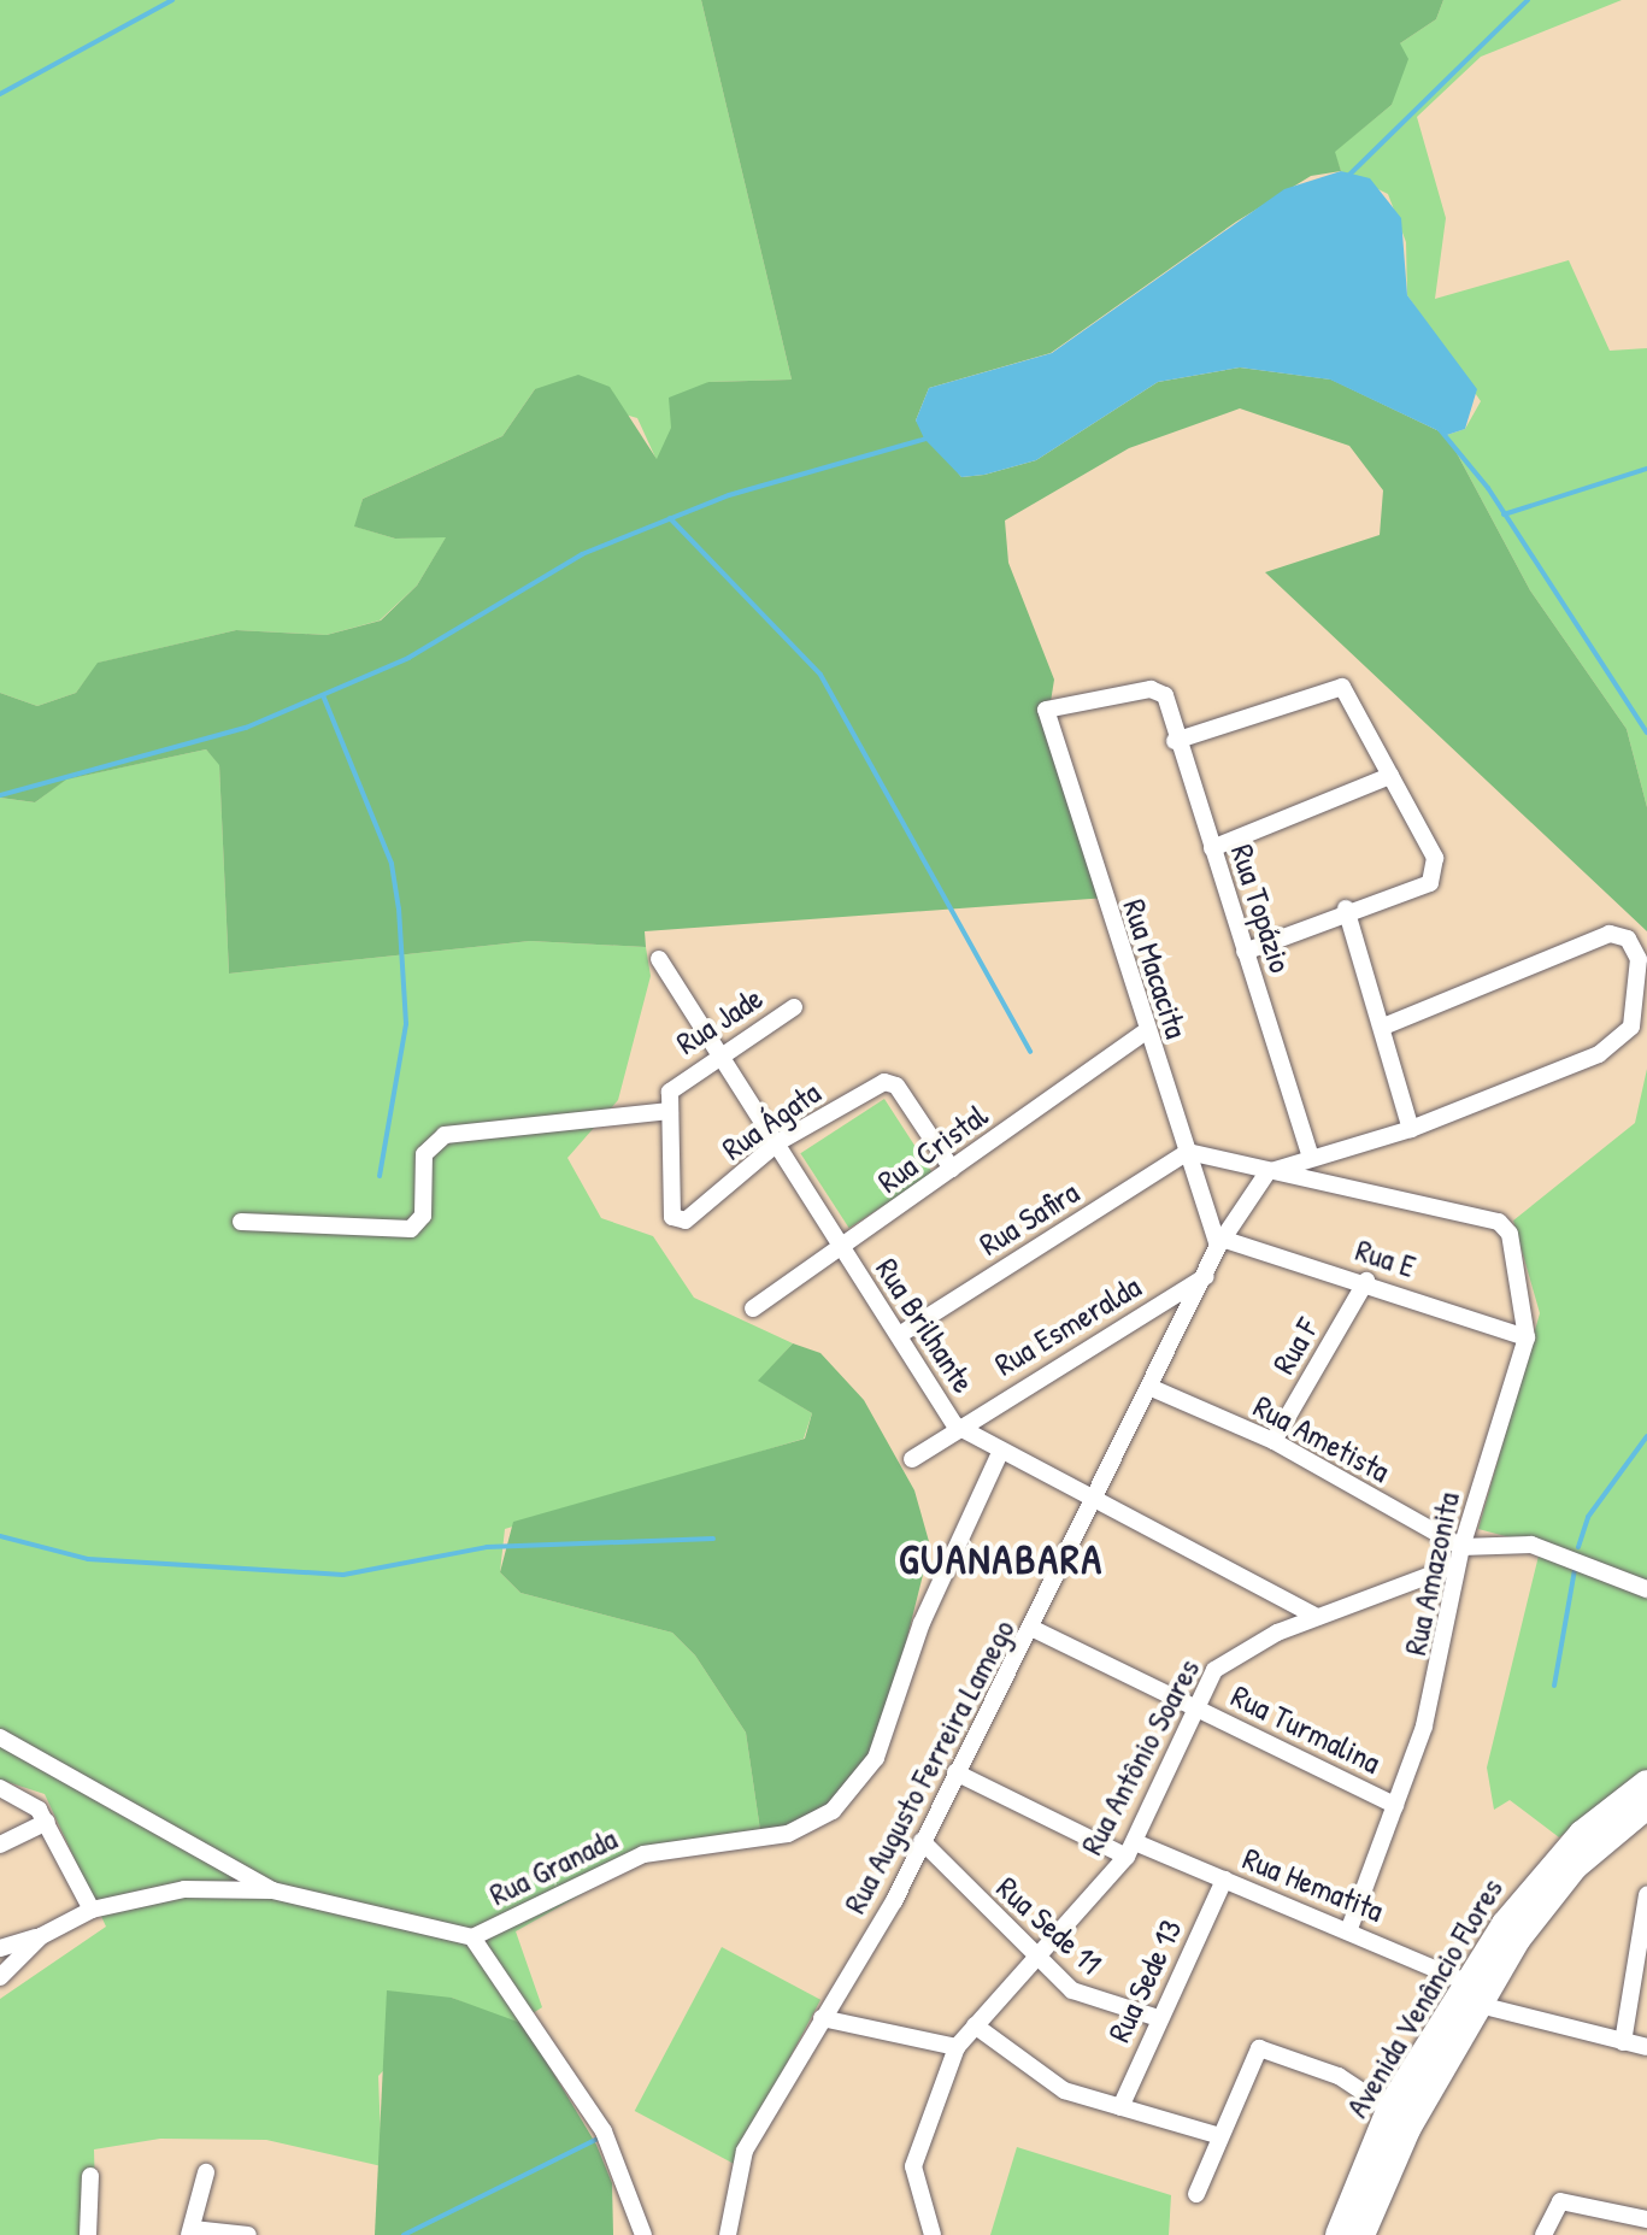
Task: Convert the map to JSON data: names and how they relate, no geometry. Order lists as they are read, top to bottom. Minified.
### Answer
{"streets":{"main road":["Avenida Venâncio Flores"],"street":["Rua Topázio","Rua Macacita","Rua Jade","Rua Ágata","Rua Cristal","Rua Safira","Rua E","Rua Brilhante","Rua Esmeralda","Rua F","Rua Ametista","Rua Amazonita","Rua Turmalina","Rua Antônio Soares","Rua Augusto Ferreira Lamego","Rua Granada","Rua Hematita","Rua Sede 11","Rua Sede 13"]},"crossings":[["Rua Topázio","Rua Macacita"],["Rua Macacita","Rua Cristal"],["Rua Macacita","Rua Safira"],["Rua Macacita","Rua E"],["Rua Macacita","Rua Augusto Ferreira Lamego"],["Rua Jade","Rua Ágata"],["Rua Jade","Rua Brilhante"],["Rua Ágata","Rua Cristal"],["Rua Ágata","Rua Brilhante"],["Rua Cristal","Rua Brilhante"],["Rua Safira","Rua Brilhante"],["Rua E","Rua F"],["Rua E","Rua Amazonita"],["Rua E","Rua Augusto Ferreira Lamego"],["Rua Brilhante","Rua Esmeralda"],["Rua Brilhante","Rua Antônio Soares"],["Rua Brilhante","Rua Augusto Ferreira Lamego"],["Rua Brilhante","Rua Granada"],["Rua Esmeralda","Rua Augusto Ferreira Lamego"],["Rua F","Rua Ametista"],["Rua Ametista","Rua Amazonita"],["Rua Ametista","Rua Augusto Ferreira Lamego"],["Rua Amazonita","Rua Turmalina"],["Rua Amazonita","Rua Antônio Soares"],["Rua Amazonita","Rua Augusto Ferreira Lamego"],["Rua Amazonita","Rua Hematita"],["Rua Turmalina","Rua Antônio Soares"],["Rua Turmalina","Rua Augusto Ferreira Lamego"],["Rua Antônio Soares","Rua Hematita"],["Rua Antônio Soares","Rua Sede 11"],["Rua Augusto Ferreira Lamego","Rua Hematita"],["Rua Augusto Ferreira Lamego","Rua Sede 11"],["Rua Hematita","Rua Sede 13"],["Rua Hematita","Avenida Venâncio Flores"],["Rua Sede 11","Rua Sede 13"]],"districts":["GUANABARA"]}
